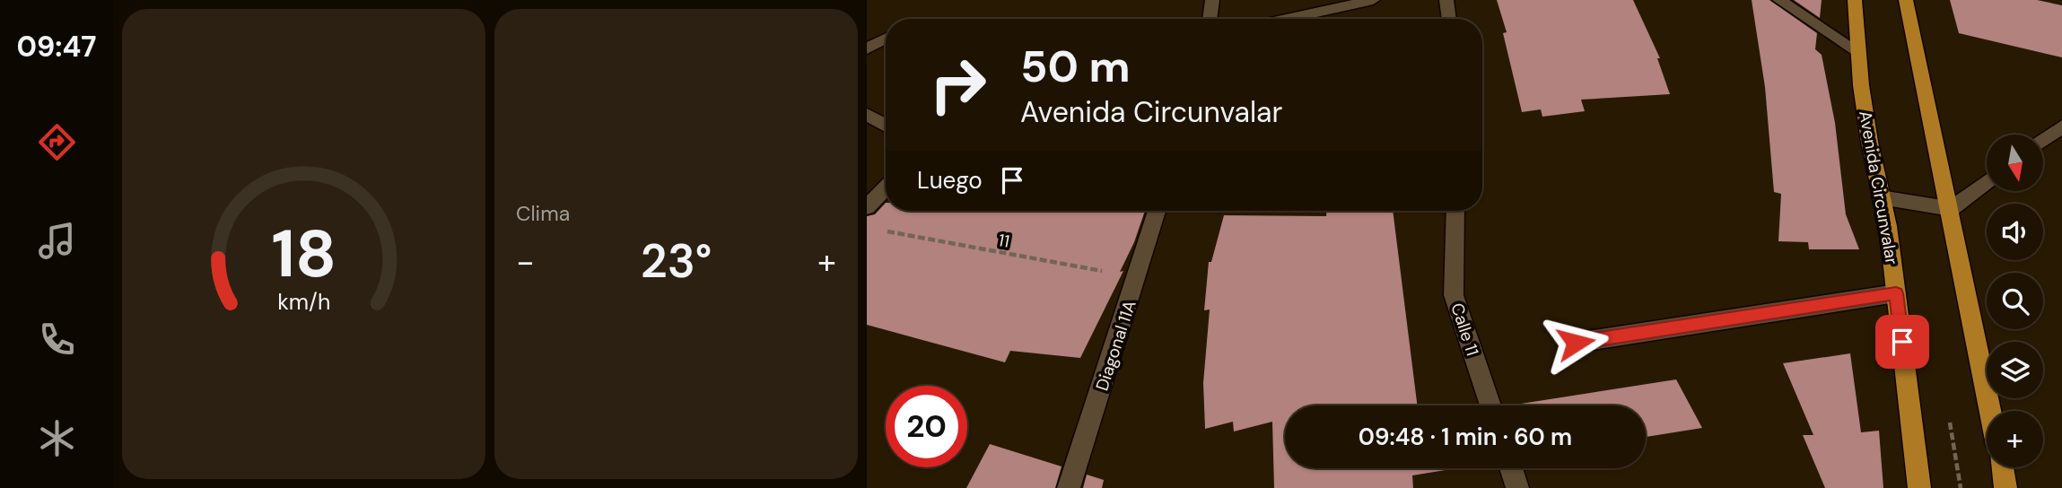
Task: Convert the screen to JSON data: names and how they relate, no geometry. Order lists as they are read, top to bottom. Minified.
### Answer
{"streets":{"main road":["Avenida Circunvalar"],"street":["Calle 11","Diagonal 11A"],"path":["11"]},"crossings":[["11","Diagonal 11A"]],"north":"bottom","page":{"tabs":"09:47","tile":"Clima","turn":["50 m","Avenida Circunvalar"],"map_buttons":"+","then":"Luego","heat":["−","23°","+"],"limit":"20","trip":"09:48 · 1 min · 60 m","gauge":["18","km/h"]}}
